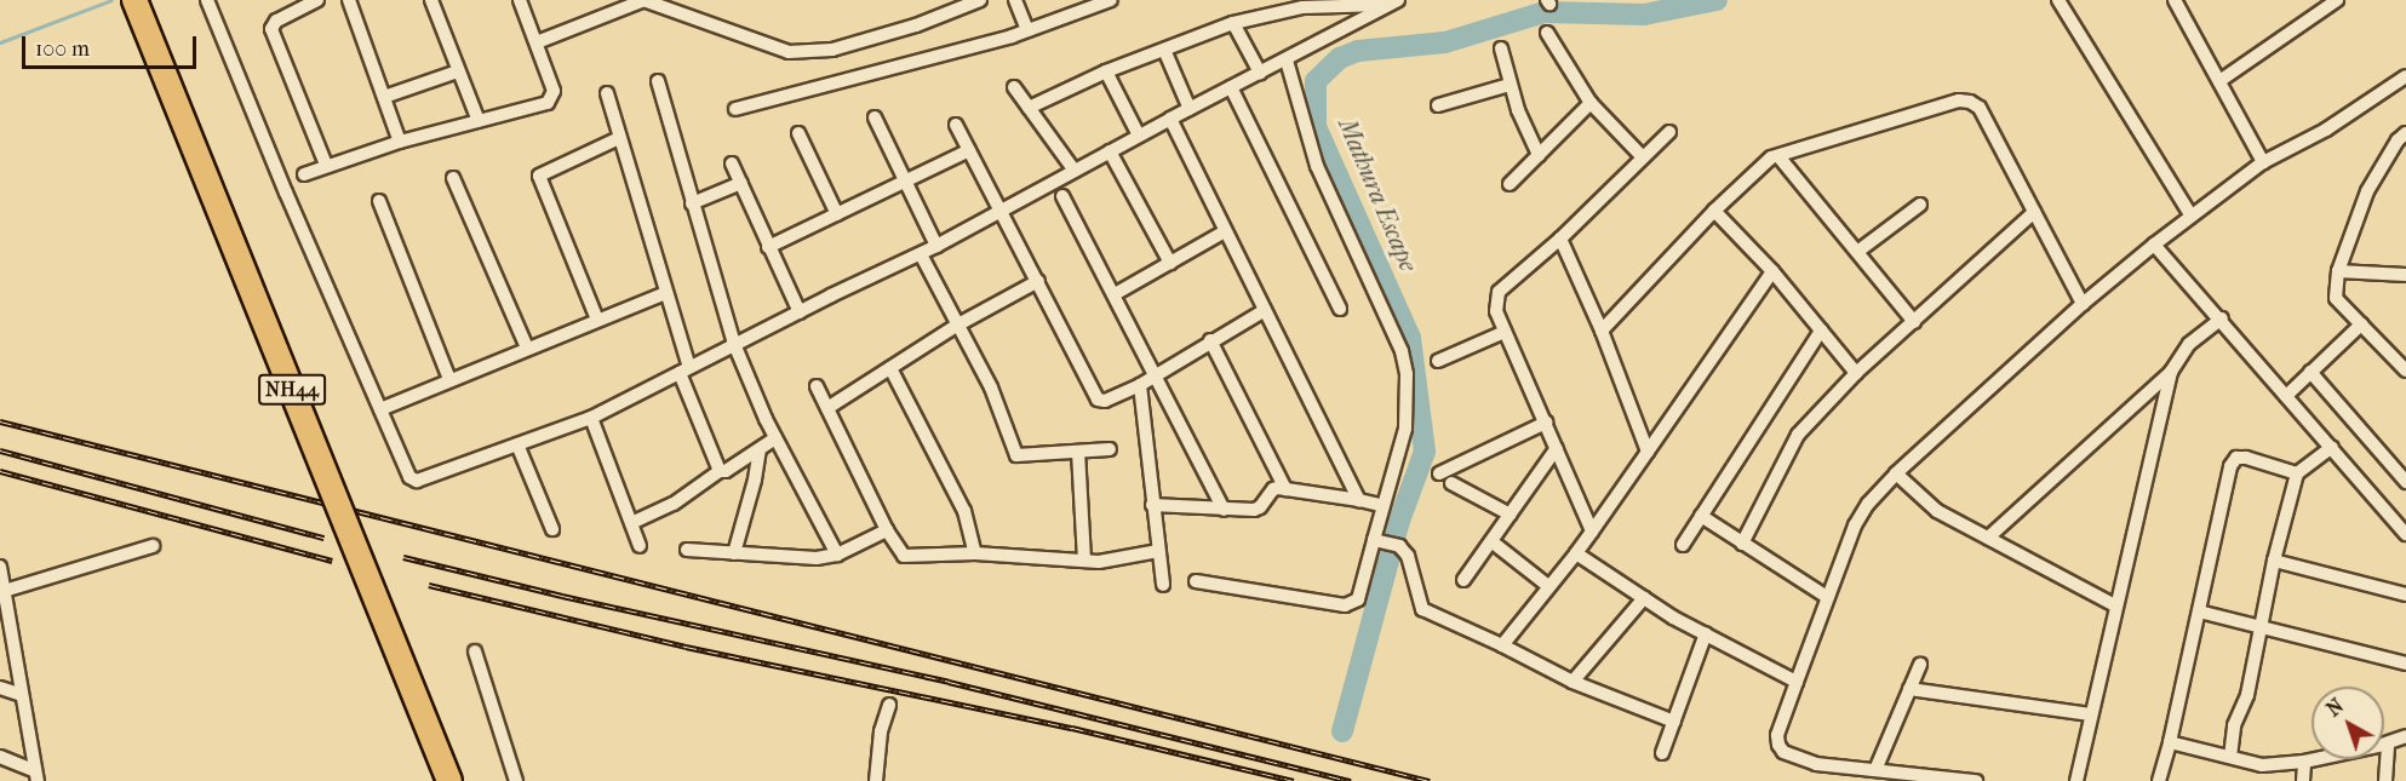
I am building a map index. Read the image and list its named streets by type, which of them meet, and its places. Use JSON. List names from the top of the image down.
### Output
{
  "streets": {
    "highway": ["NH44"]
  },
  "water": ["Mathura Escape"],
  "scale_bar": "100 m",
  "north": "top left"
}
